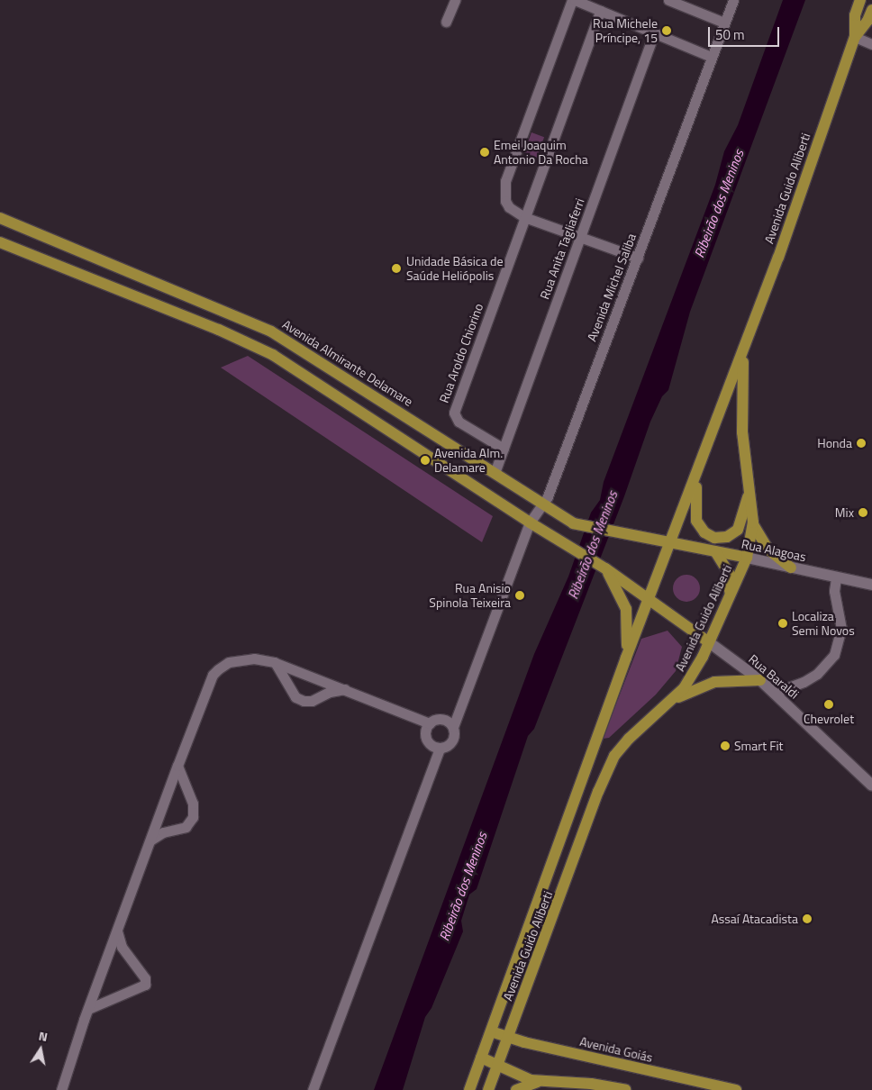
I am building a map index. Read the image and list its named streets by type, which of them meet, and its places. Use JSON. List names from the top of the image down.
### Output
{
  "streets": {
    "main road": [
      "Avenida Guido Aliberti",
      "Avenida Almirante Delamare",
      "Rua Alagoas",
      "Rua Baraldi",
      "Avenida Goiás"
    ],
    "street": ["Rua Anita Tagliaferri", "Avenida Michel Saliba", "Rua Aroldo Chiorino"]
  },
  "crossings": [
    ["Avenida Guido Aliberti", "Avenida Almirante Delamare"],
    ["Avenida Guido Aliberti", "Rua Alagoas"],
    ["Avenida Guido Aliberti", "Rua Baraldi"],
    ["Avenida Guido Aliberti", "Avenida Goiás"],
    ["Rua Anita Tagliaferri", "Rua Aroldo Chiorino"],
    ["Rua Anita Tagliaferri", "Avenida Almirante Delamare"],
    ["Avenida Michel Saliba", "Avenida Almirante Delamare"],
    ["Avenida Almirante Delamare", "Rua Alagoas"],
    ["Rua Alagoas", "Rua Baraldi"]
  ],
  "water": ["Ribeirão dos Meninos"],
  "places": [
    "Rua Michele Príncipe, 15",
    "Emei Joaquim Antonio Da Rocha",
    "Unidade Básica de Saúde Heliópolis",
    "Honda",
    "Avenida Alm. Delamare",
    "Mix",
    "Rua Anisio Spinola Teixeira",
    "Localiza Semi Novos",
    "Chevrolet",
    "Smart Fit",
    "Assaí Atacadista"
  ],
  "scale_bar": "50 m",
  "north": "top"
}
